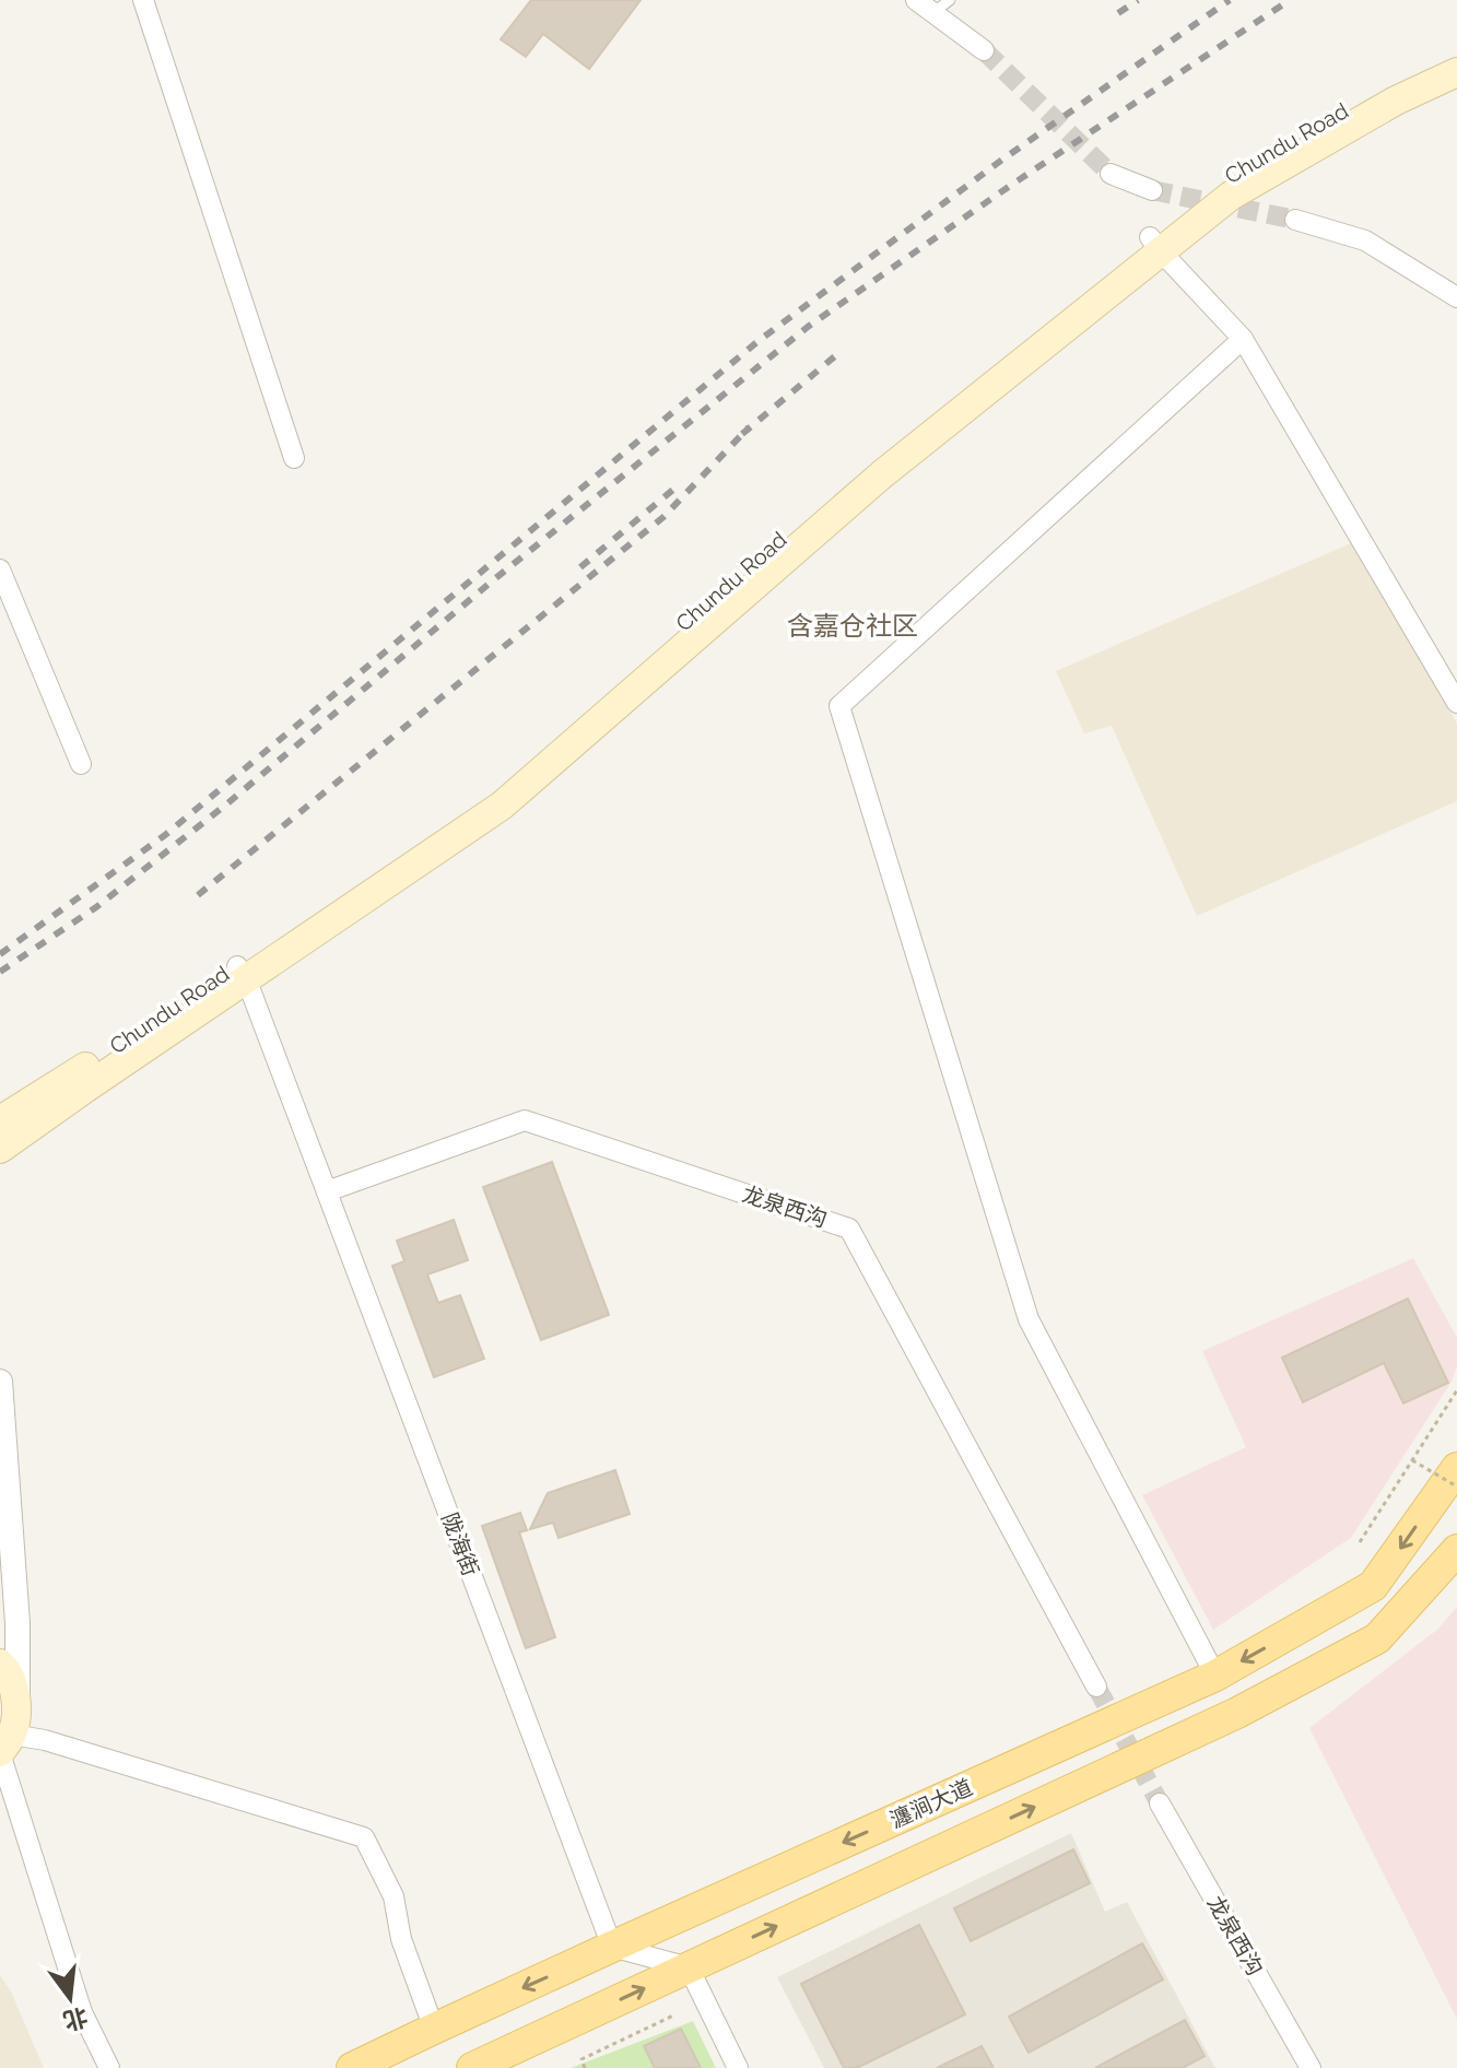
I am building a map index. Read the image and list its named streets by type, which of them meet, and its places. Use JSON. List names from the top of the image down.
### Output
{
  "streets": {
    "main road": ["Chundu Road", "瀍涧大道"],
    "street": ["龙泉西沟", "陇海街"]
  },
  "crossings": [
    ["Chundu Road", "陇海街"],
    ["龙泉西沟", "陇海街"],
    ["陇海街", "瀍涧大道"]
  ],
  "districts": ["含嘉仓社区"],
  "north": "bottom"
}
